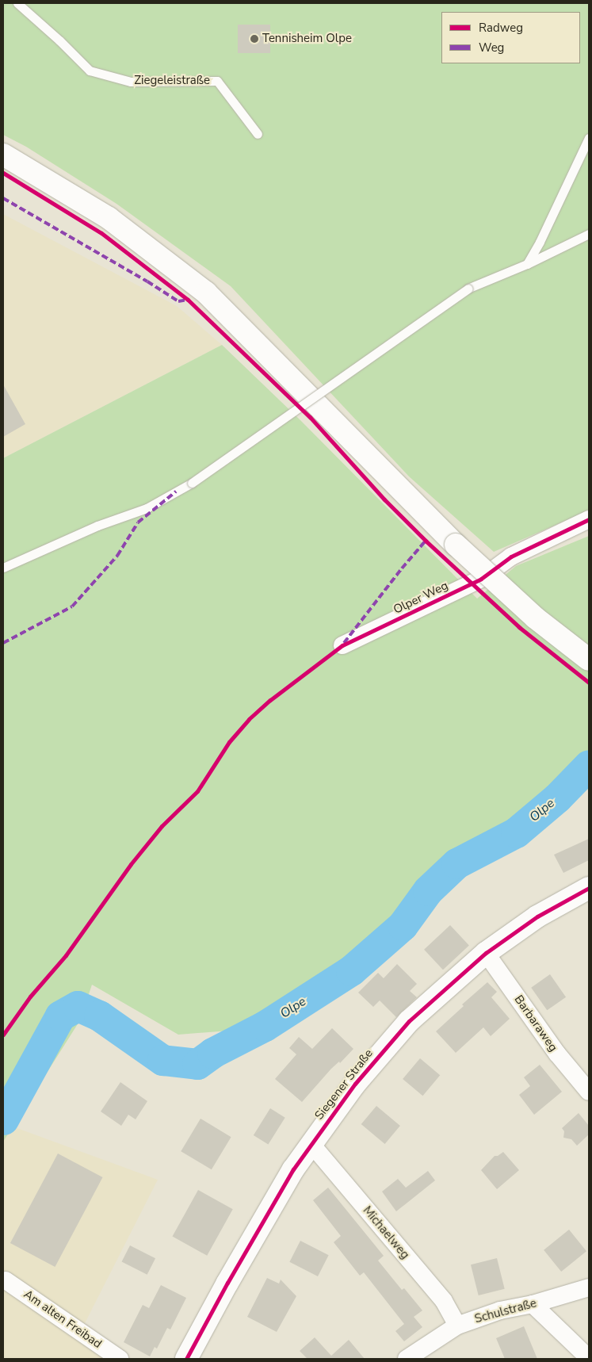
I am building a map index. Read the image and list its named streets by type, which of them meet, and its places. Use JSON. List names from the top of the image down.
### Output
{
  "streets": {
    "main road": ["Siegener Straße"],
    "street": [
      "Olper Weg",
      "Barbaraweg",
      "Michaelweg",
      "Schulstraße",
      "Am alten Freibad"
    ],
    "lane": ["Ziegeleistraße"]
  },
  "crossings": [
    ["Barbaraweg", "Siegener Straße"],
    ["Siegener Straße", "Michaelweg"],
    ["Michaelweg", "Schulstraße"]
  ],
  "water": ["Olpe"],
  "places": ["Tennisheim Olpe"],
  "legend": ["Radweg", "Weg"]
}
